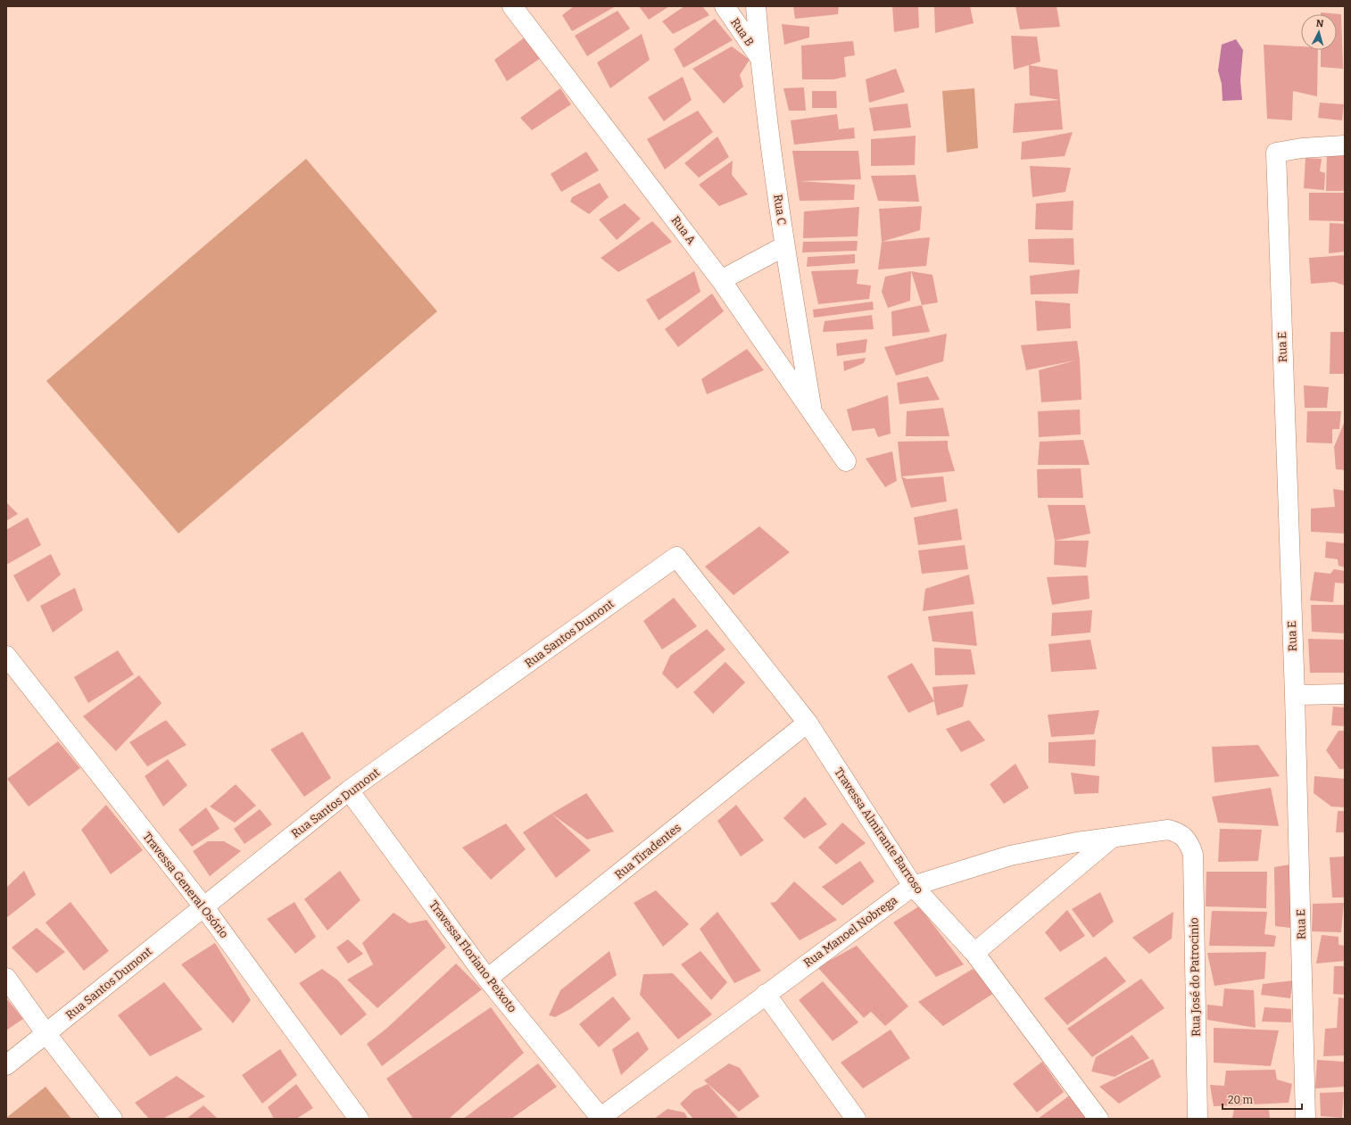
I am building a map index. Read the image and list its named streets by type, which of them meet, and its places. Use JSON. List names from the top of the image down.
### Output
{
  "streets": {
    "street": [
      "Rua B",
      "Rua C",
      "Rua A",
      "Rua E",
      "Rua Santos Dumont",
      "Travessa Almirante Barroso",
      "Rua Tiradentes",
      "Travessa General Osório",
      "Rua Manoel Nobrega",
      "Travessa Floriano Peixoto",
      "Rua José do Patrocinio"
    ]
  },
  "crossings": [
    ["Rua B", "Rua C"],
    ["Rua C", "Rua A"],
    ["Rua Santos Dumont", "Travessa Almirante Barroso"],
    ["Rua Santos Dumont", "Travessa General Osório"],
    ["Rua Santos Dumont", "Travessa Floriano Peixoto"],
    ["Travessa Almirante Barroso", "Rua Tiradentes"],
    ["Travessa Almirante Barroso", "Rua Manoel Nobrega"],
    ["Rua Tiradentes", "Travessa Floriano Peixoto"],
    ["Rua Manoel Nobrega", "Travessa Floriano Peixoto"],
    ["Rua Manoel Nobrega", "Rua José do Patrocinio"]
  ],
  "scale_bar": "20 m",
  "north": "top"
}
